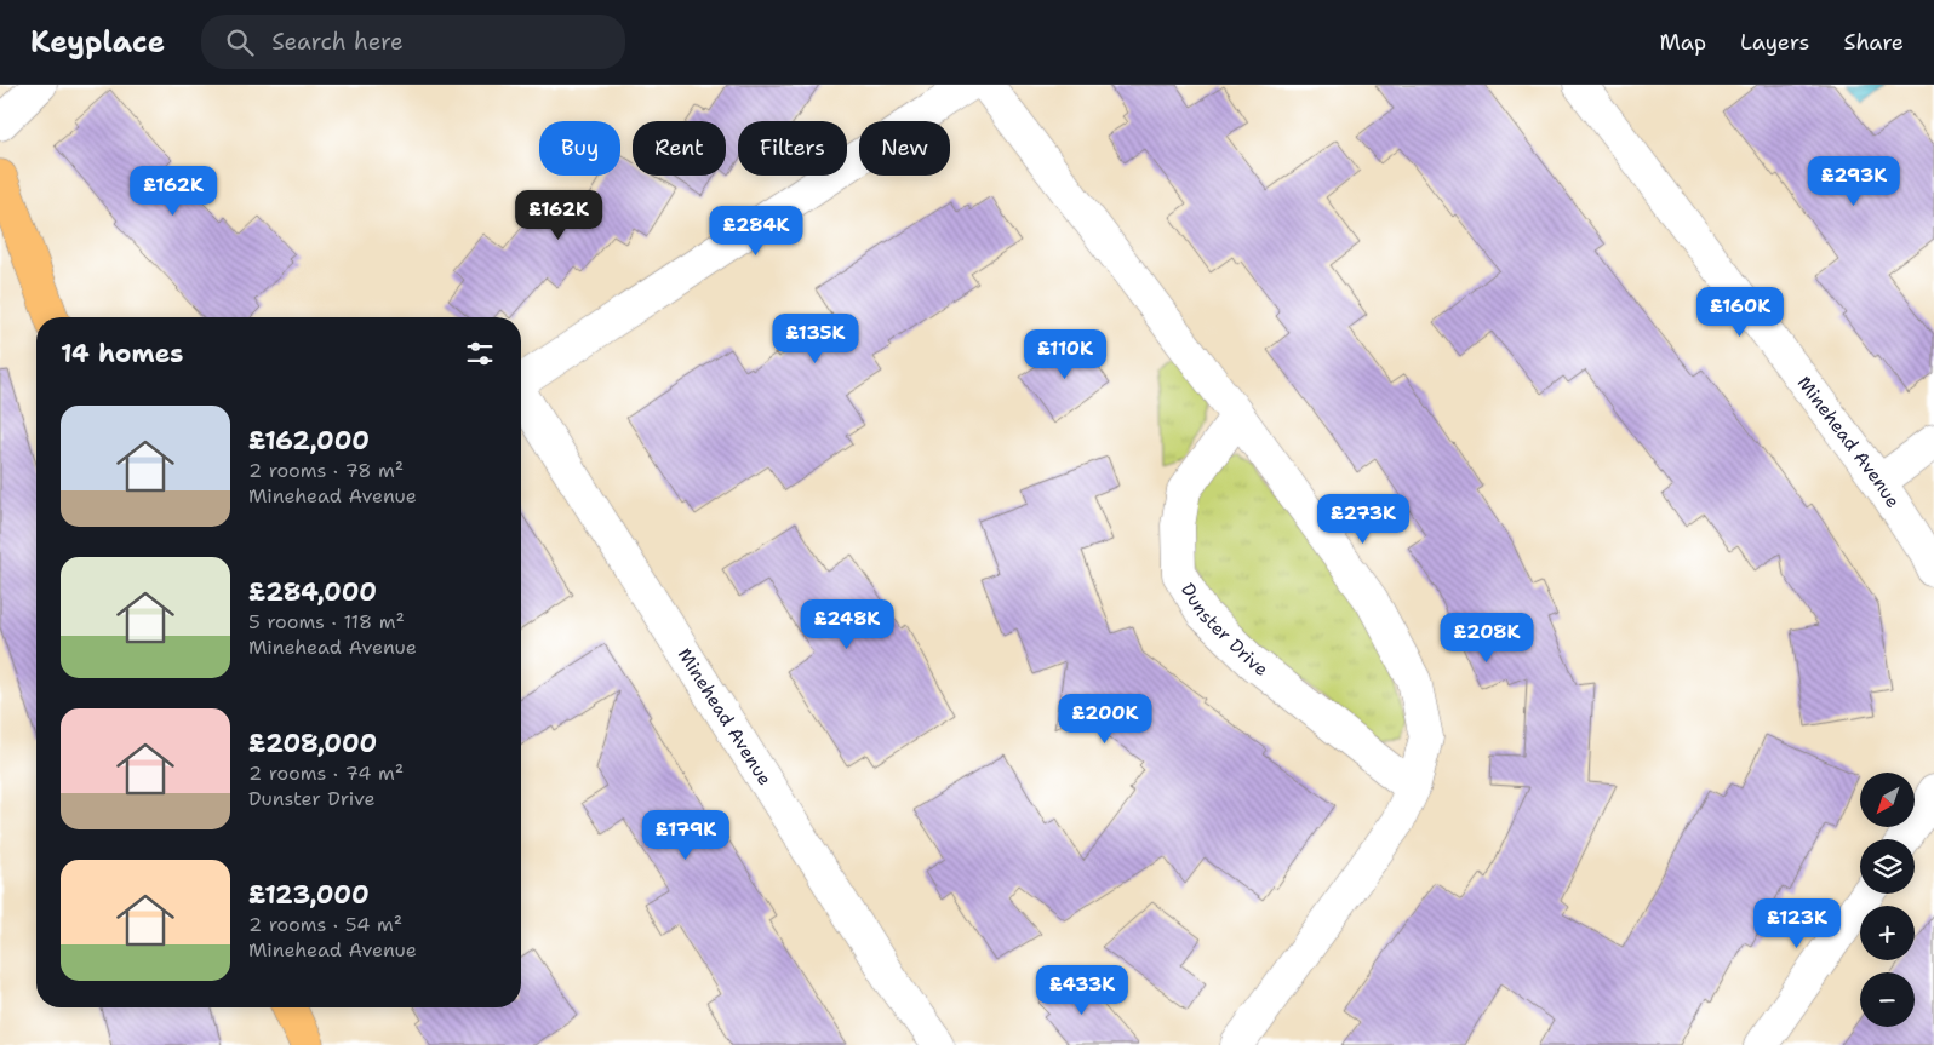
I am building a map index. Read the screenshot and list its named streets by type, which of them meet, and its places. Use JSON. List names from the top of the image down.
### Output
{
  "streets": {
    "street": ["Minehead Avenue", "Dunster Drive"]
  },
  "north": "bottom left",
  "page": {
    "header": "Keyplace",
    "search": "Search here",
    "nav": ["Map", "Layers", "Share"],
    "chip": [
      "Buy",
      "Rent",
      "Filters",
      "New"
    ],
    "price": [
      "£293K",
      "£162K",
      "£162K",
      "£284K",
      "£160K",
      "£135K",
      "£110K",
      "£273K",
      "£248K",
      "£208K",
      "£200K",
      "£179K",
      "£123K",
      "£433K"
    ],
    "heading": "14 homes",
    "list": [
      {
        "name": "£162,000",
        "note": "2 rooms · 78 m² · Minehead Avenue"
      },
      {
        "name": "£284,000",
        "note": "5 rooms · 118 m² · Minehead Avenue"
      },
      {
        "name": "£208,000",
        "note": "2 rooms · 74 m² · Dunster Drive"
      },
      {
        "name": "£123,000",
        "note": "2 rooms · 54 m² · Minehead Avenue"
      }
    ],
    "map_buttons": ["+", "−"]
  }
}
